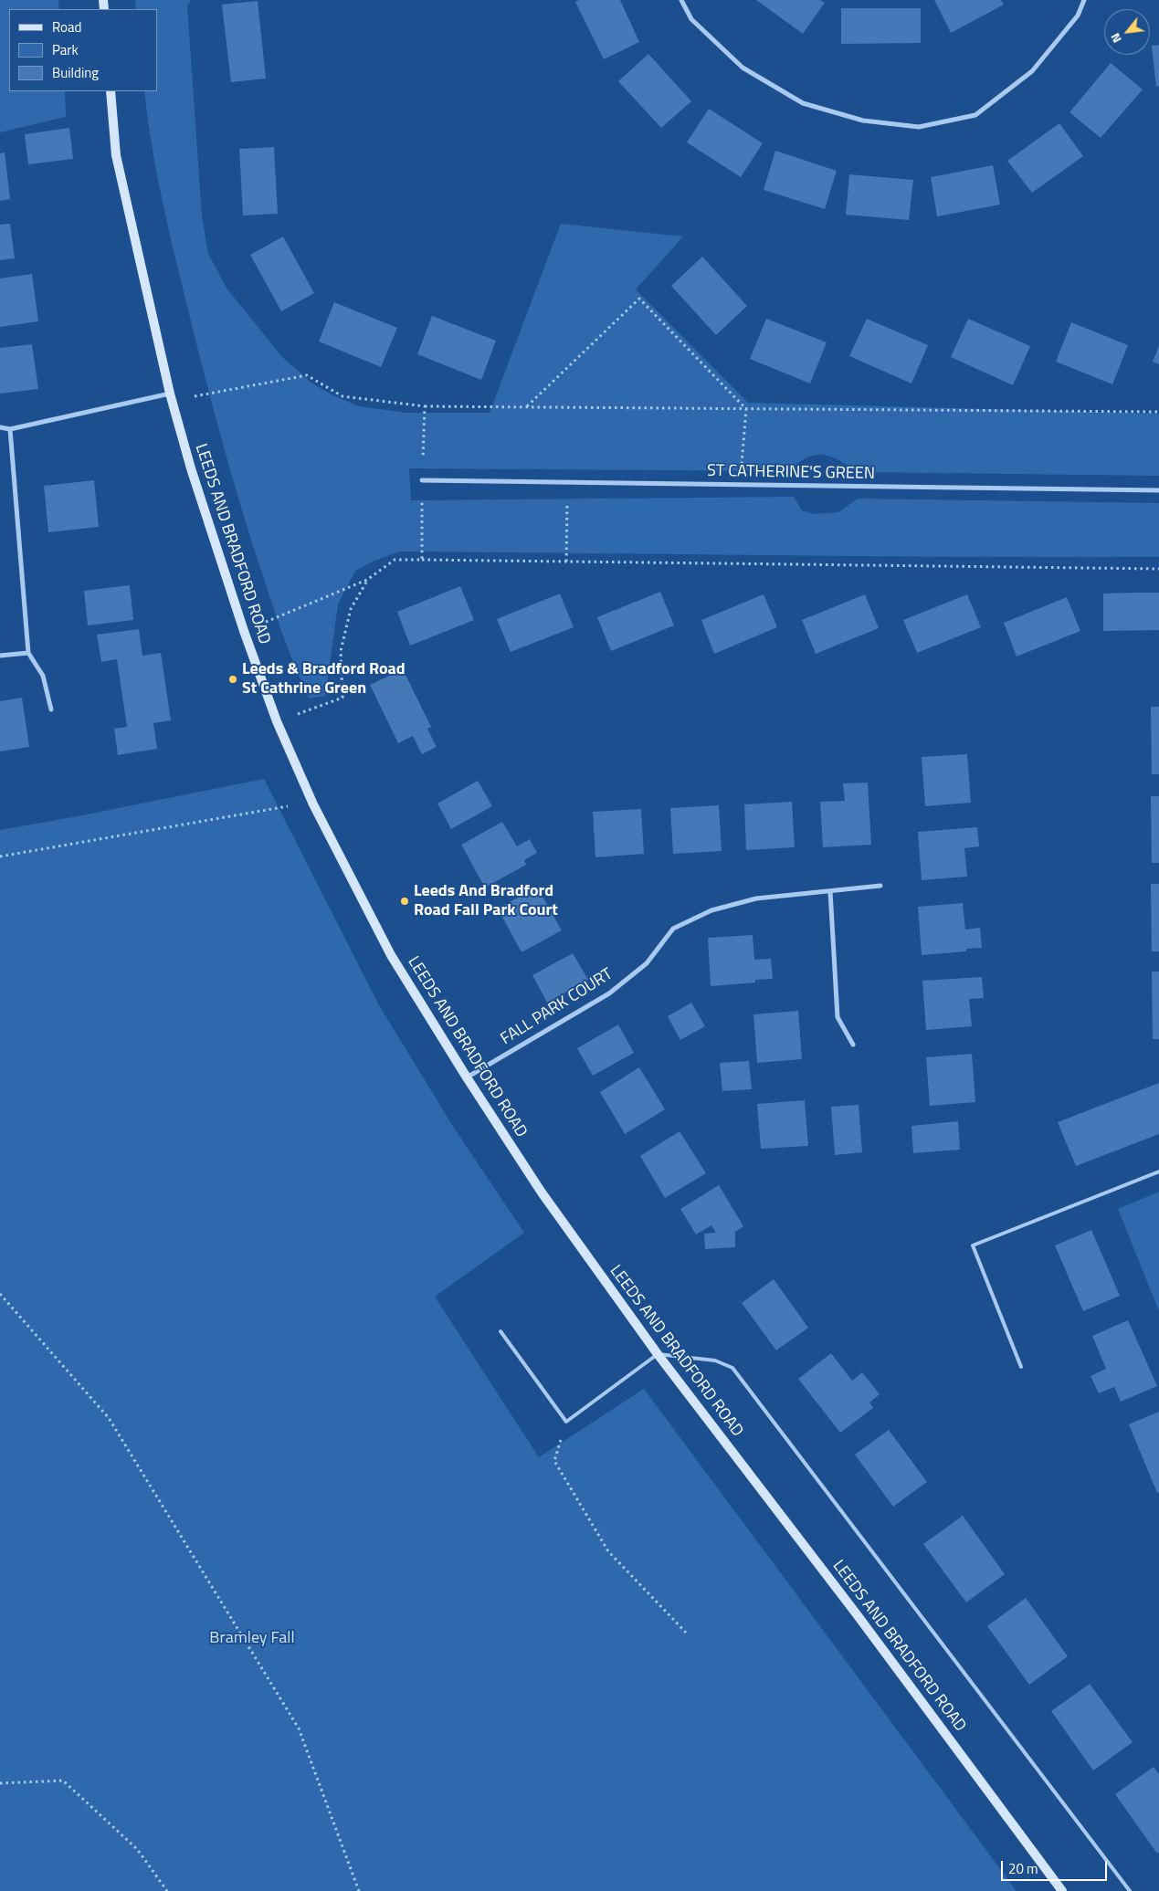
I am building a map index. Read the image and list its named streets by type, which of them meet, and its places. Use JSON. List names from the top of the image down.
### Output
{
  "streets": {
    "main road": ["LEEDS AND BRADFORD ROAD"],
    "street": ["ST CATHERINE'S GREEN", "FALL PARK COURT"]
  },
  "crossings": [
    ["LEEDS AND BRADFORD ROAD", "FALL PARK COURT"]
  ],
  "parks": ["Bramley Fall"],
  "places": ["Leeds & Bradford Road St Cathrine Green", "Leeds And Bradford Road Fall Park Court"],
  "legend": ["Road", "Park", "Building"],
  "scale_bar": "20 m",
  "north": "bottom left"
}
